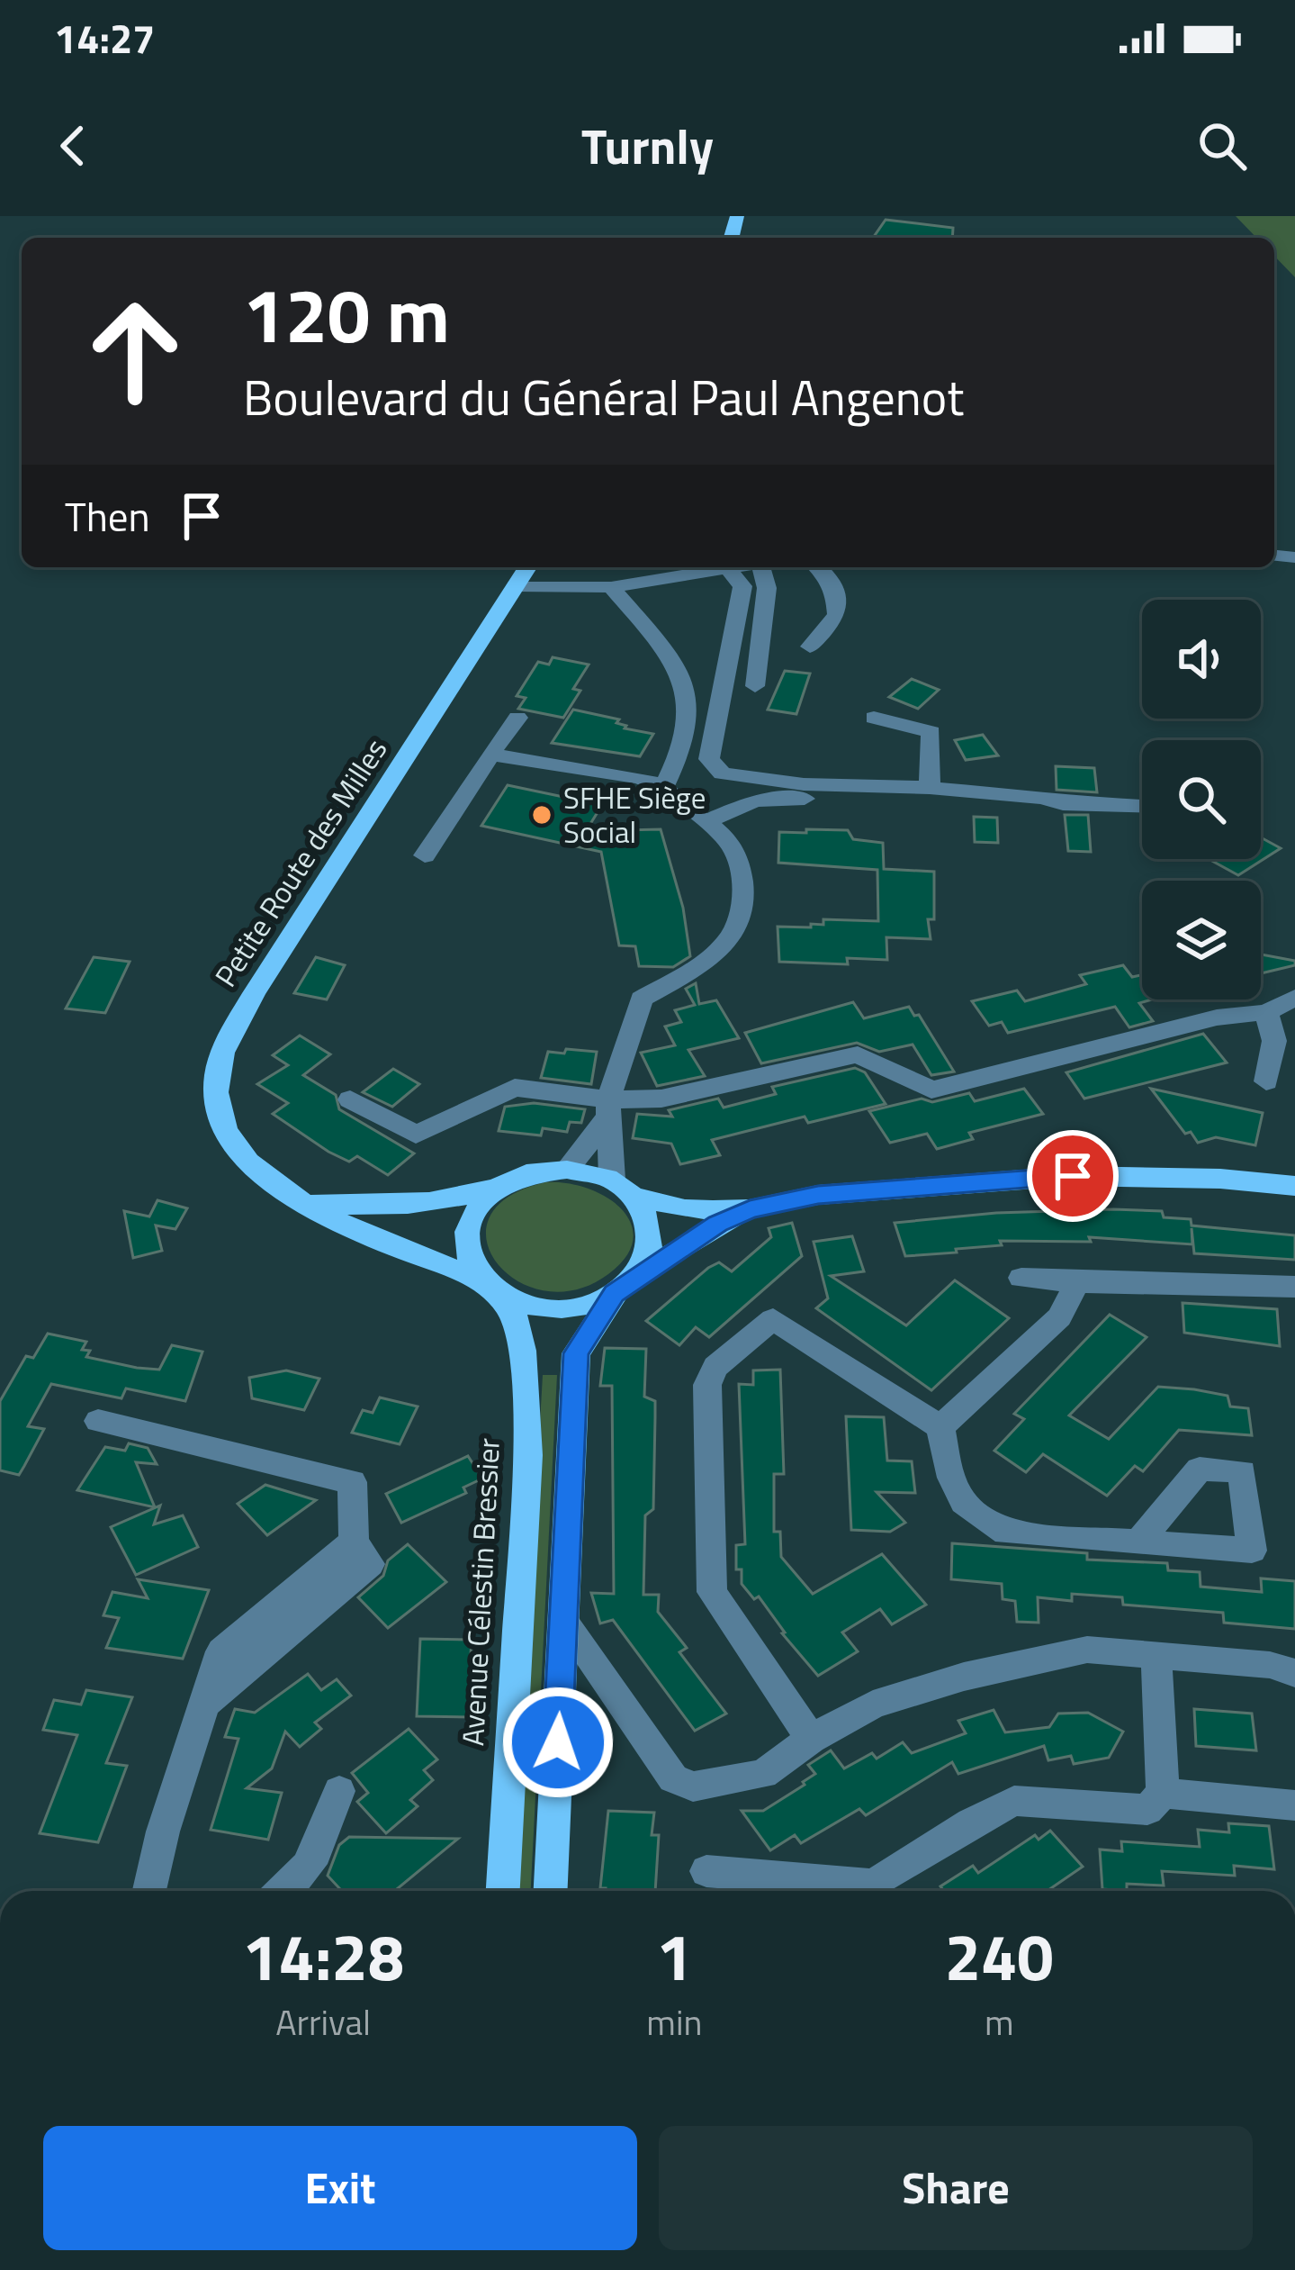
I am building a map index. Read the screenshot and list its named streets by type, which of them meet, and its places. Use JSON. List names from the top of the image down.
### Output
{
  "streets": {
    "main road": ["Petite Route des Milles", "Avenue Célestin Bressier"]
  },
  "crossings": [
    ["Petite Route des Milles", "Avenue Célestin Bressier"]
  ],
  "places": ["SFHE Siège Social"],
  "page": {
    "status": "14:27",
    "header": "Turnly",
    "turn": ["120 m", "Boulevard du Général Paul Angenot"],
    "then": "Then",
    "eta": [
      "14:28",
      "Arrival",
      "1",
      "min",
      "240",
      "m"
    ],
    "buttons": ["Exit", "Share"]
  }
}
